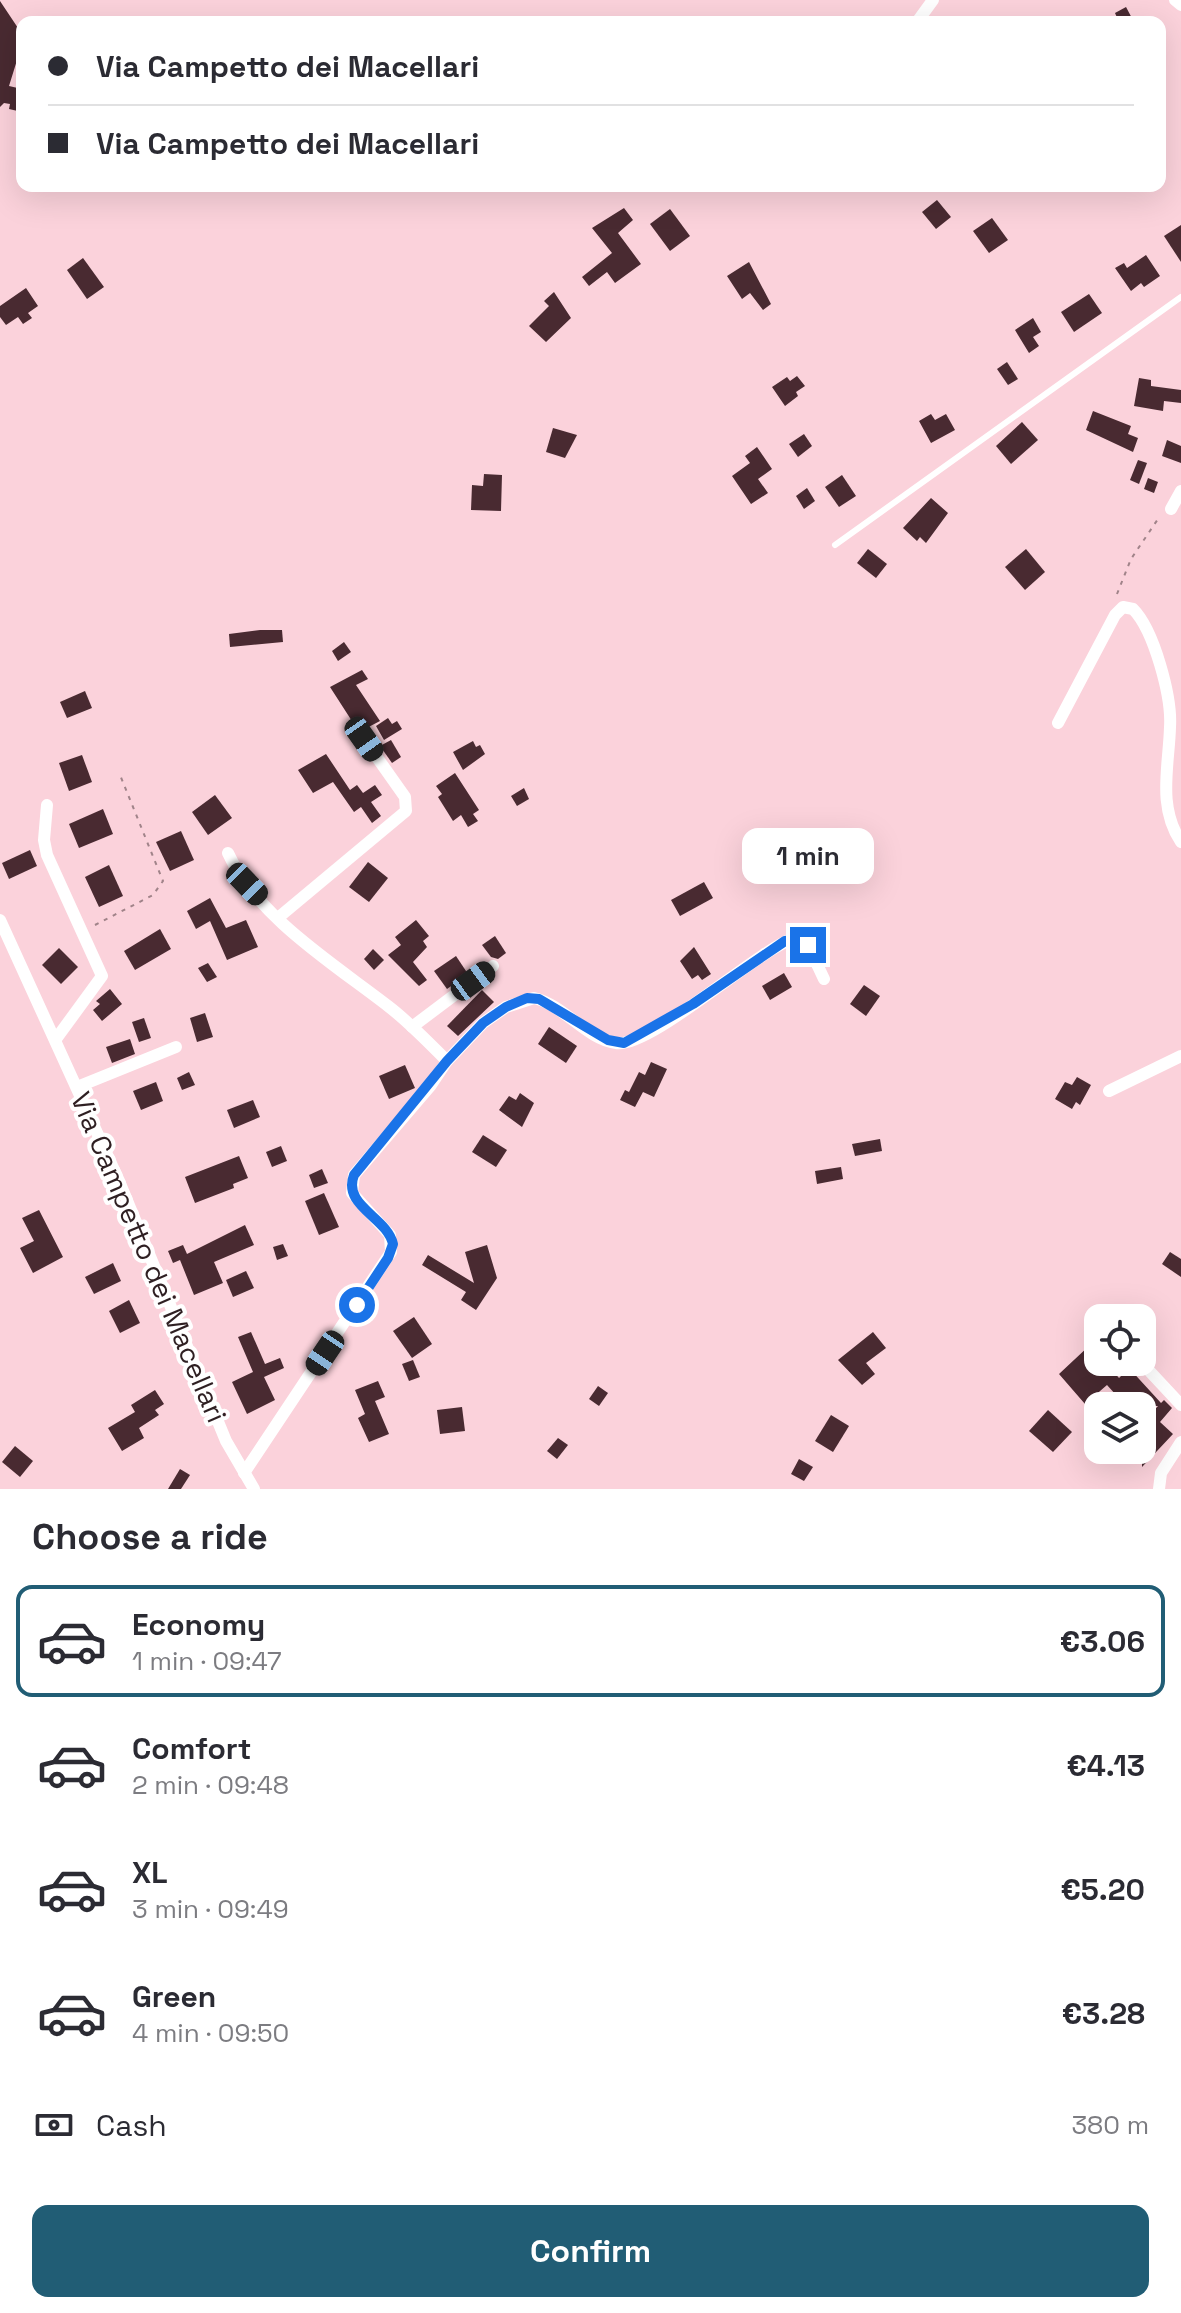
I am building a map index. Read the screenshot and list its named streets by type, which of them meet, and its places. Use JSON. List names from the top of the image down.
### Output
{
  "streets": {
    "street": ["Via Campetto dei Macellari"]
  },
  "page": {
    "banner": ["Via Campetto dei Macellari", "Via Campetto dei Macellari"],
    "bubble": "1 min",
    "heading": "Choose a ride",
    "list": [
      {
        "name": "Economy",
        "note": "1 min · 09:47",
        "value": "€3.06"
      },
      {
        "name": "Comfort",
        "note": "2 min · 09:48",
        "value": "€4.13"
      },
      {
        "name": "XL",
        "note": "3 min · 09:49",
        "value": "€5.20"
      },
      {
        "name": "Green",
        "note": "4 min · 09:50",
        "value": "€3.28"
      }
    ],
    "pay": ["Cash", "380 m"],
    "buttons": "Confirm"
  }
}
